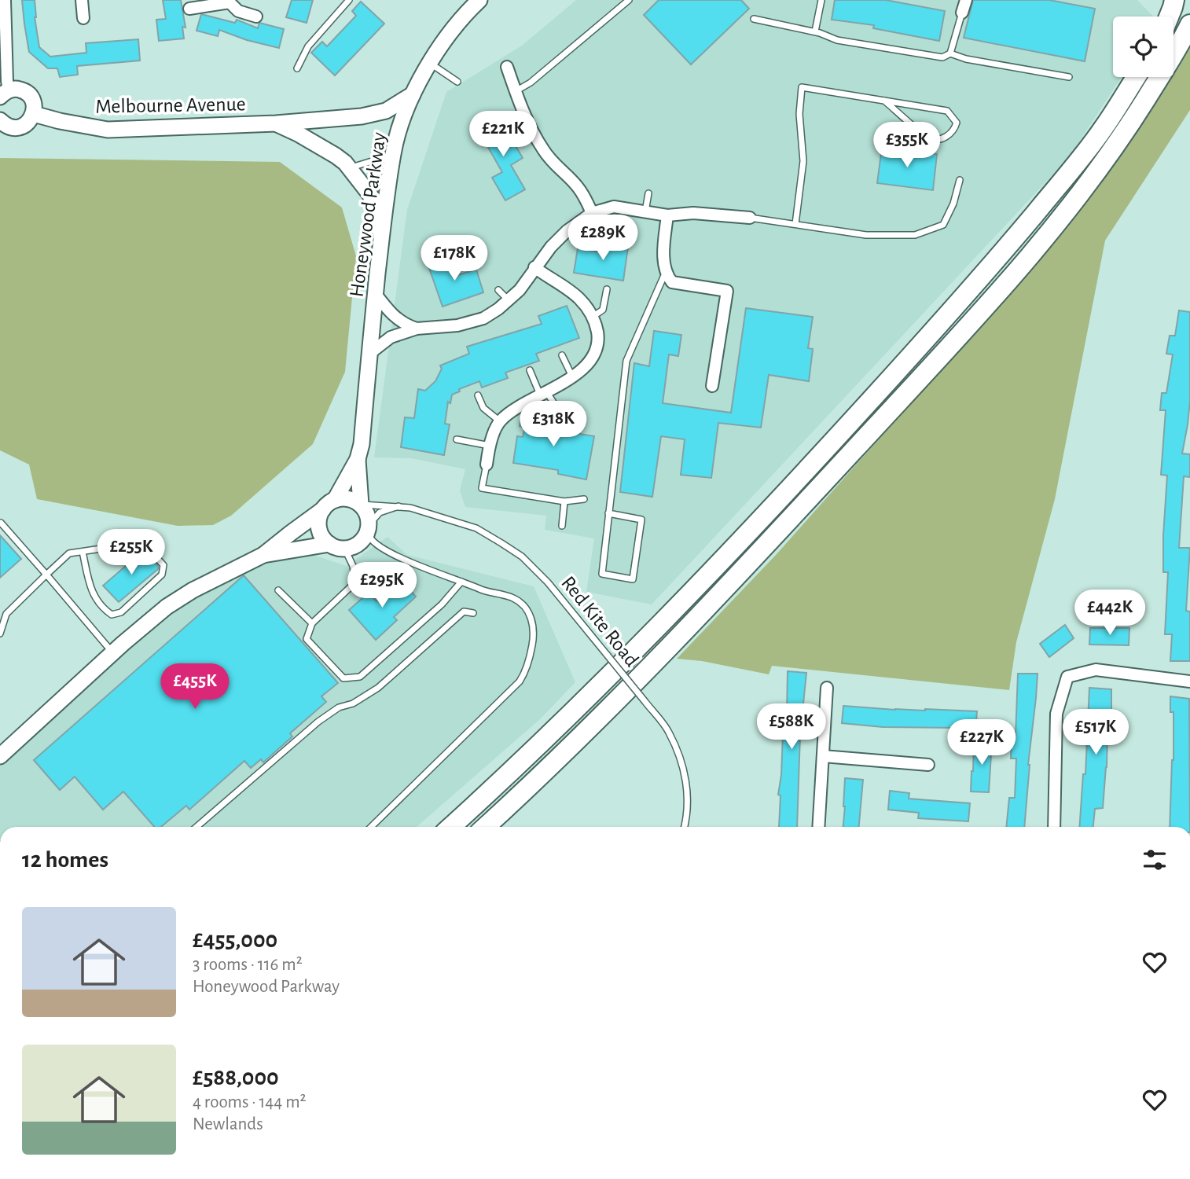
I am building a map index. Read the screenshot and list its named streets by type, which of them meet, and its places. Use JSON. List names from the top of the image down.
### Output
{
  "streets": {
    "street": ["Melbourne Avenue", "Honeywood Parkway"],
    "lane": ["Red Kite Road"]
  },
  "crossings": [
    ["Melbourne Avenue", "Honeywood Parkway"],
    ["Honeywood Parkway", "Red Kite Road"]
  ],
  "page": {
    "price": [
      "£221K",
      "£355K",
      "£289K",
      "£178K",
      "£318K",
      "£255K",
      "£295K",
      "£442K",
      "£455K",
      "£588K",
      "£517K",
      "£227K"
    ],
    "heading": "12 homes",
    "list": [
      {
        "name": "£455,000",
        "note": "3 rooms · 116 m² · Honeywood Parkway"
      },
      {
        "name": "£588,000",
        "note": "4 rooms · 144 m² · Newlands"
      }
    ]
  }
}
